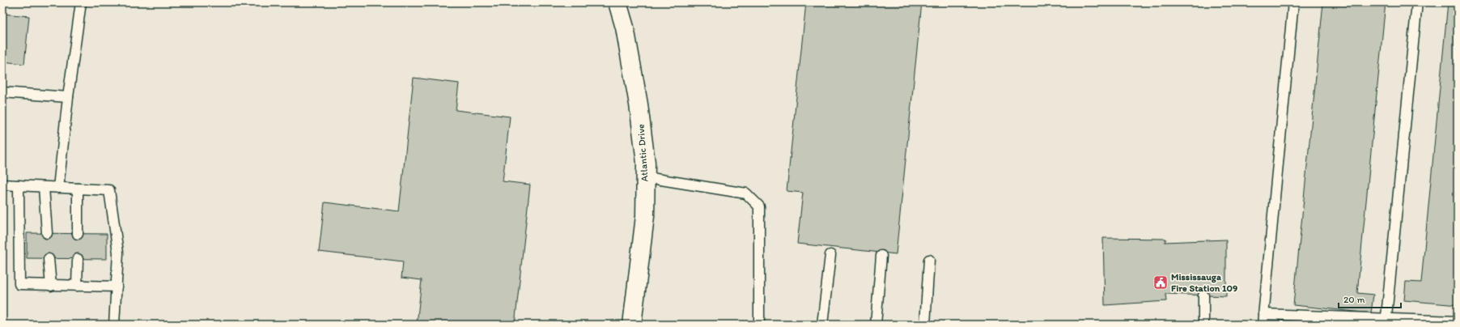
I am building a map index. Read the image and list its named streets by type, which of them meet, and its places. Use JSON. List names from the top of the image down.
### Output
{
  "streets": {
    "street": ["Atlantic Drive"]
  },
  "places": {
    "public building": ["Mississauga Fire Station 109"]
  },
  "scale_bar": "20 m"
}
